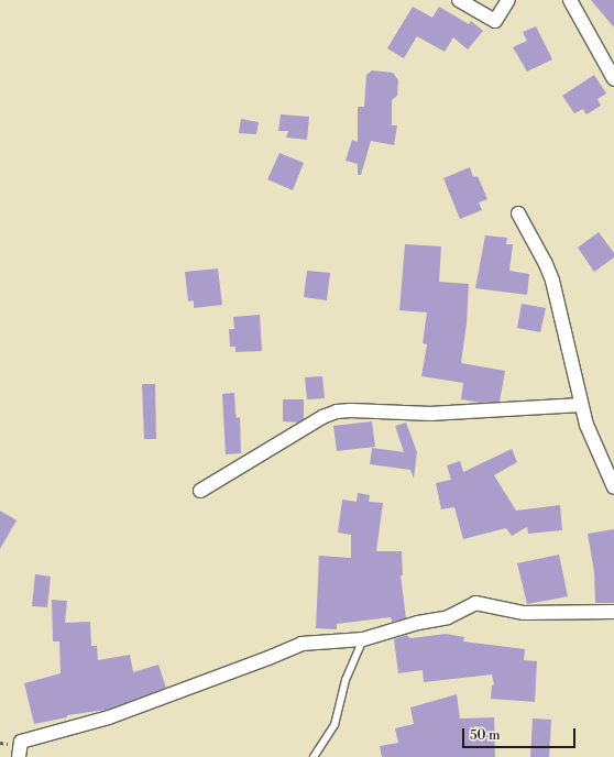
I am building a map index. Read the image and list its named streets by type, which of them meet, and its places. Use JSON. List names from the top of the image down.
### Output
{
  "scale_bar": "50 m"
}
